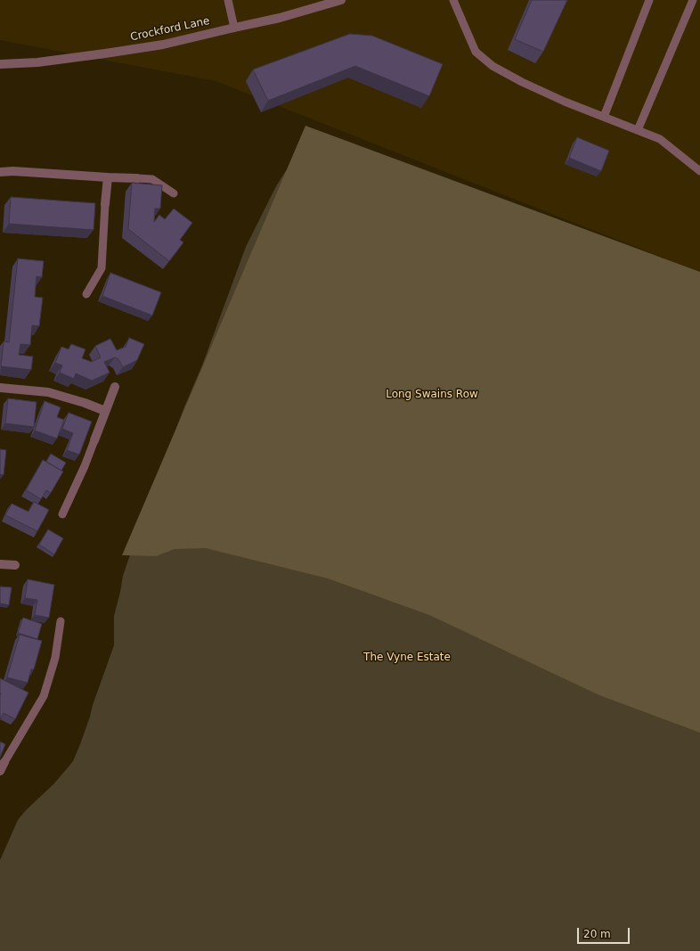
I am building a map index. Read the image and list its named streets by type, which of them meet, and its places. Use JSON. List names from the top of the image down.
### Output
{
  "streets": {
    "street": ["Crockford Lane"]
  },
  "parks": ["Long Swains Row", "The Vyne Estate"],
  "scale_bar": "20 m"
}
